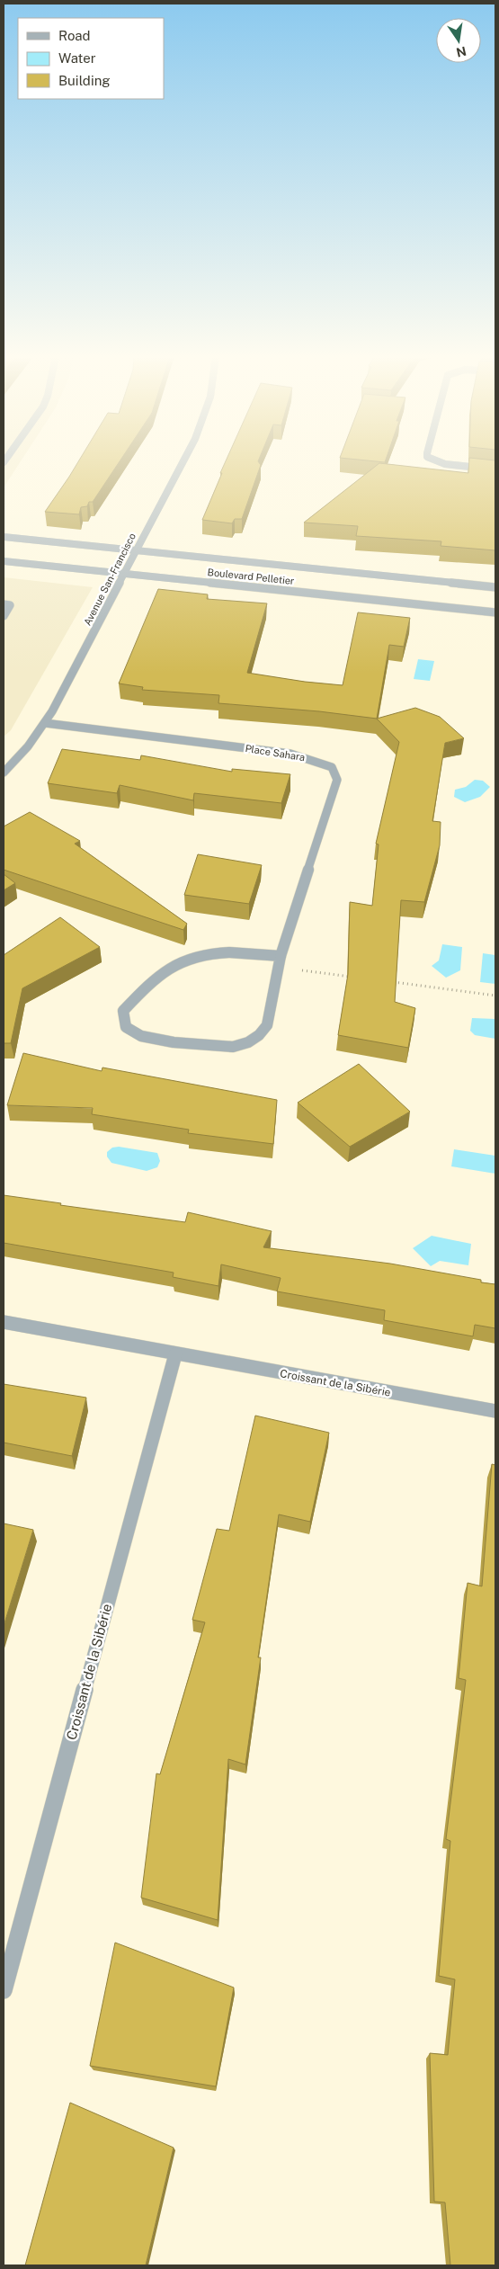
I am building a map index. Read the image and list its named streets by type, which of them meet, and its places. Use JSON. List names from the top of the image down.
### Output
{
  "streets": {
    "street": [
      "Boulevard Pelletier",
      "Avenue San-Francisco",
      "Place Sahara",
      "Croissant de la Sibérie"
    ]
  },
  "crossings": [
    ["Boulevard Pelletier", "Avenue San-Francisco"],
    ["Avenue San-Francisco", "Place Sahara"]
  ],
  "legend": ["Road", "Water", "Building"],
  "north": "bottom"
}
